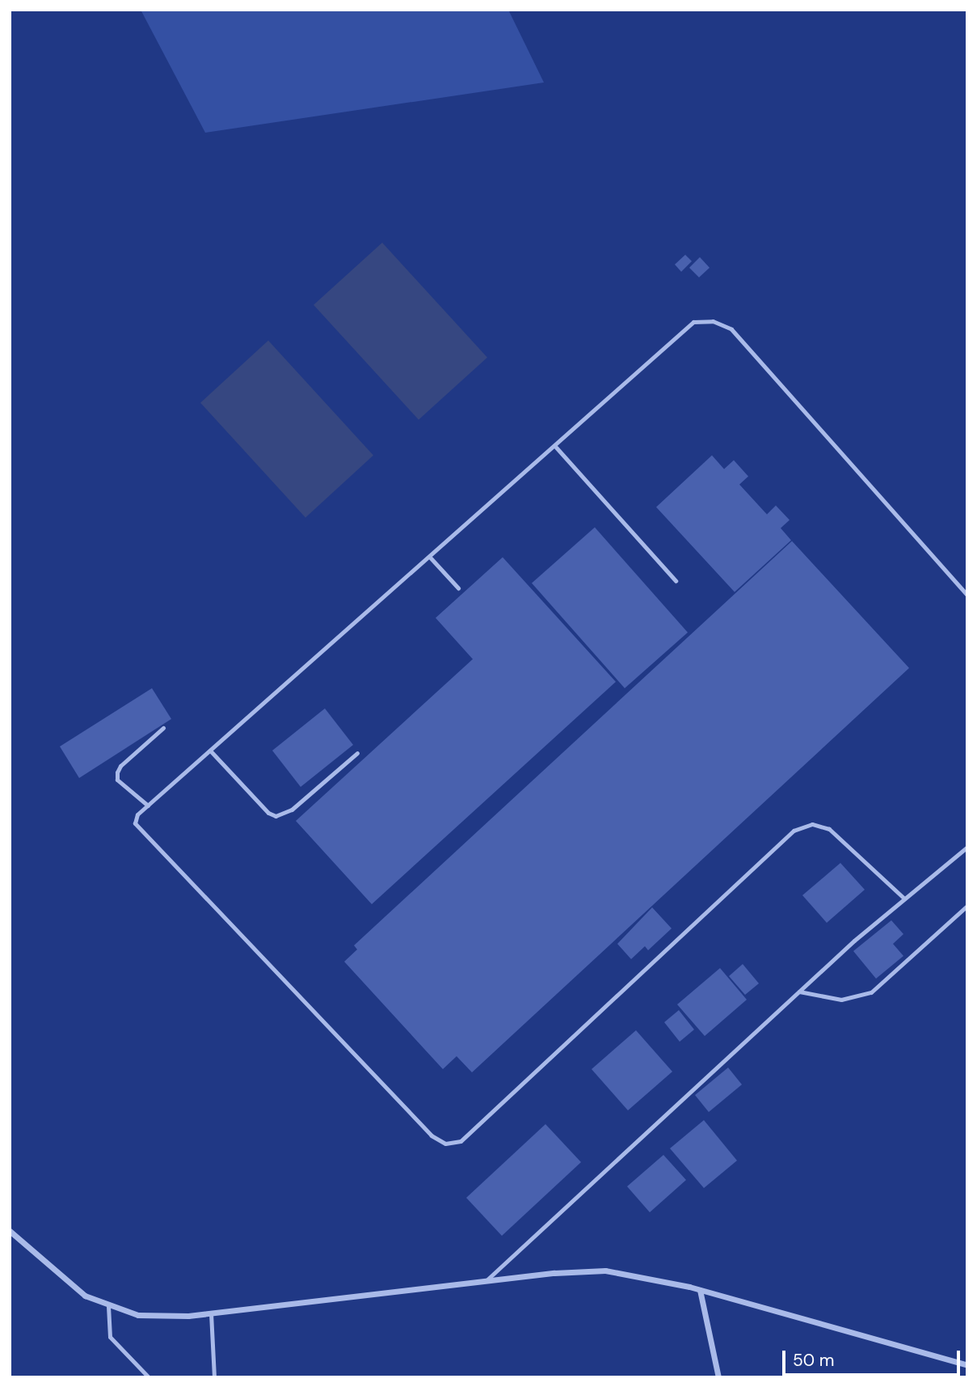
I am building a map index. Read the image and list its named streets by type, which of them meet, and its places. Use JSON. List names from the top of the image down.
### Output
{
  "scale_bar": "50 m"
}
